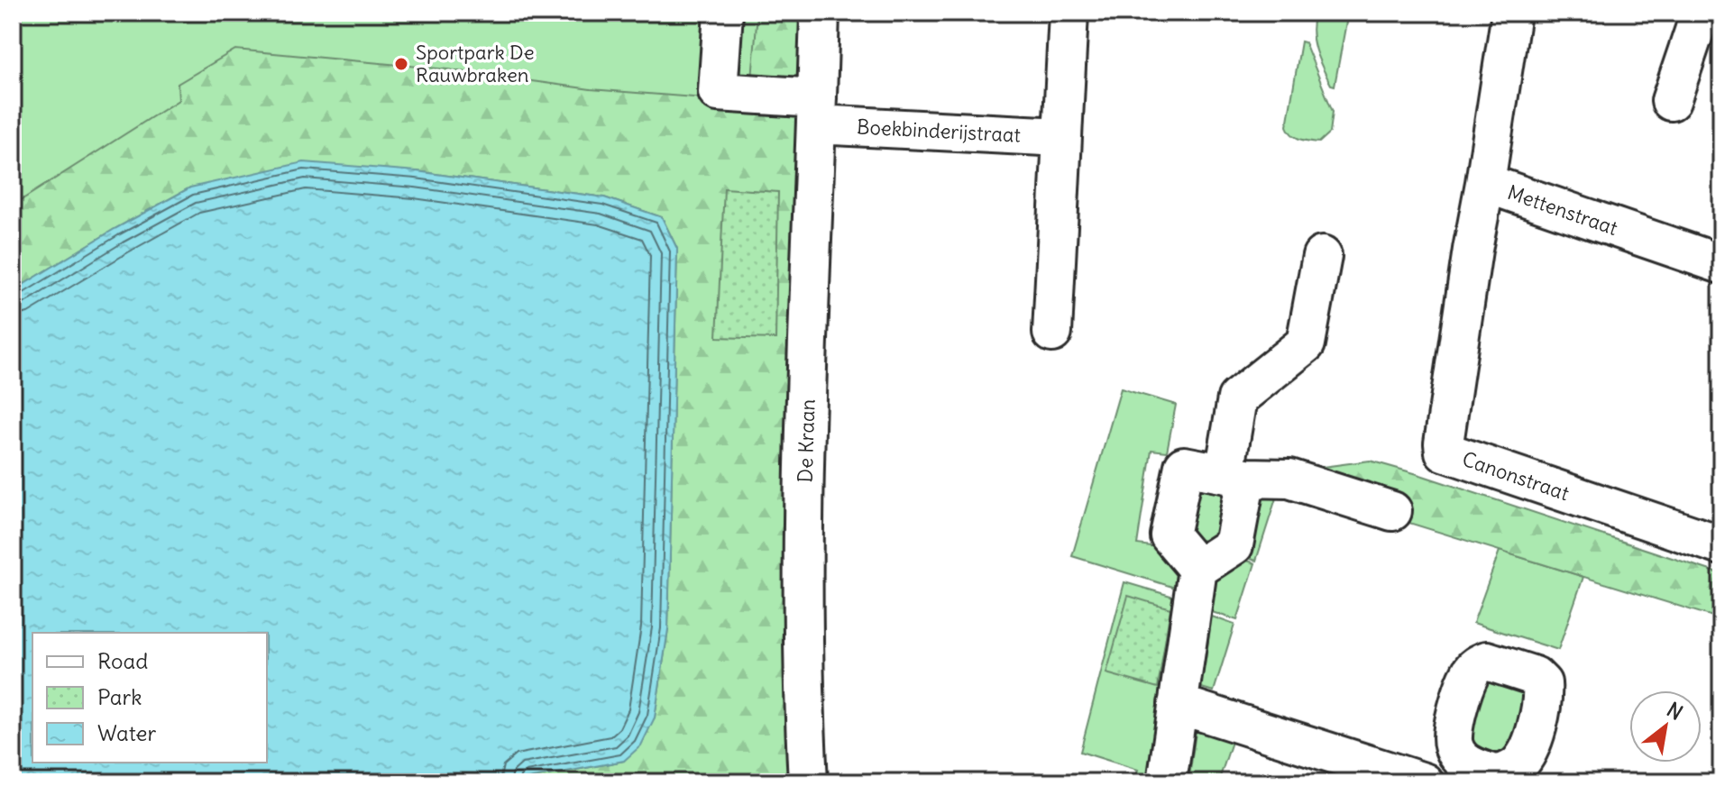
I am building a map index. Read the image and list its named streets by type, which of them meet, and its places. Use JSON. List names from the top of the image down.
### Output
{
  "streets": {
    "street": [
      "Boekbinderijstraat",
      "Mettenstraat",
      "De Kraan",
      "Canonstraat"
    ]
  },
  "crossings": [
    ["Boekbinderijstraat", "De Kraan"],
    ["Mettenstraat", "Canonstraat"]
  ],
  "places": ["Sportpark De Rauwbraken"],
  "legend": ["Road", "Park", "Water"],
  "north": "top right"
}
